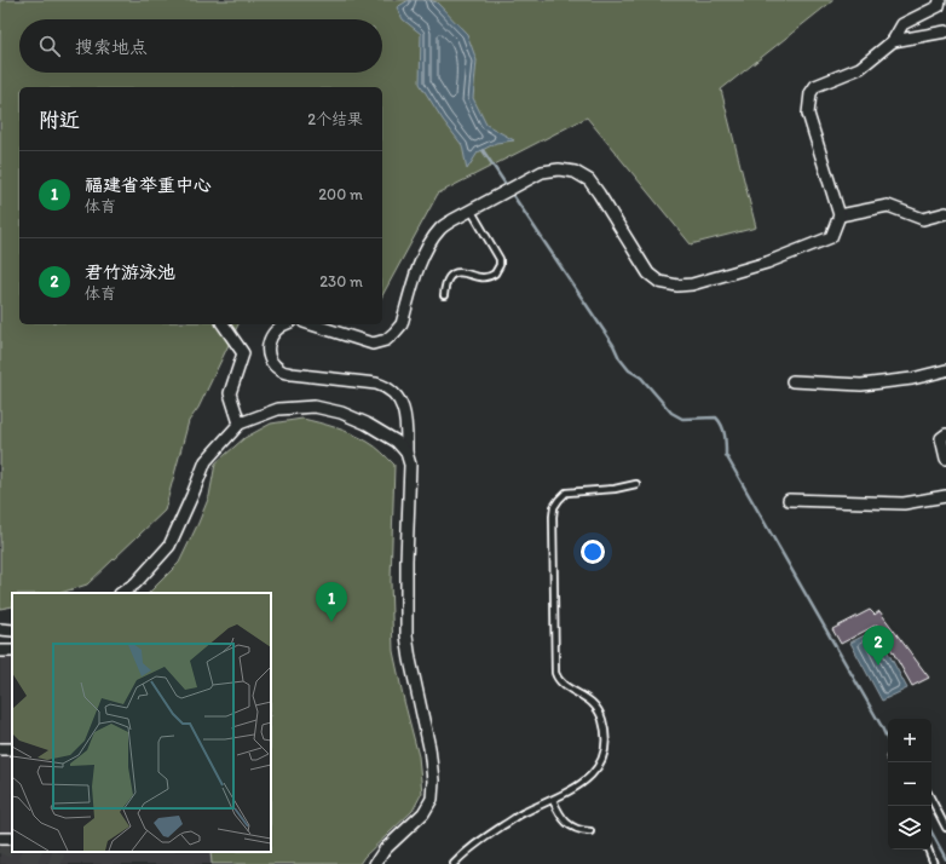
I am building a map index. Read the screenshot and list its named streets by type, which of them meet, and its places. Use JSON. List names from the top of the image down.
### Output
{
  "page": {
    "search": "搜索地点",
    "heading": ["附近", "2个结果"],
    "list": [
      {
        "mark": "1",
        "name": "福建省举重中心",
        "note": "体育",
        "value": "200 m"
      },
      {
        "mark": "2",
        "name": "君竹游泳池",
        "note": "体育",
        "value": "230 m"
      }
    ],
    "pins": ["1", "2"],
    "map_buttons": ["+", "−"]
  }
}
